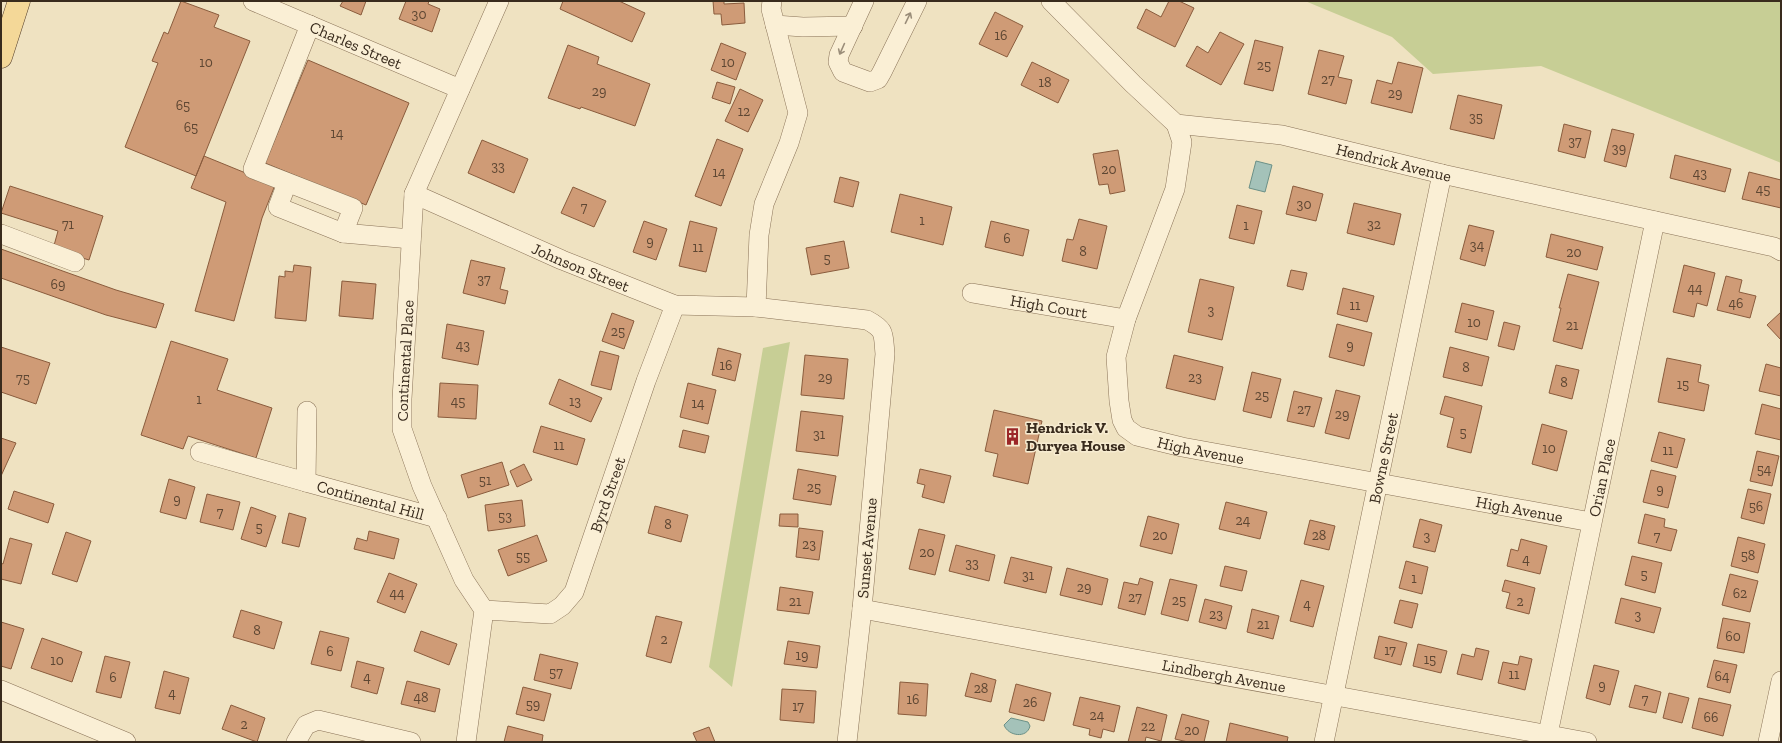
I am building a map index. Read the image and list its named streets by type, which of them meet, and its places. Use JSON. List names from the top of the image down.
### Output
{
  "streets": {
    "street": [
      "Charles Street",
      "Hendrick Avenue",
      "Johnson Street",
      "High Court",
      "Continental Place",
      "High Avenue",
      "Bowne Street",
      "Orian Place",
      "Byrd Street",
      "Continental Hill",
      "Sunset Avenue",
      "Lindbergh Avenue"
    ]
  },
  "crossings": [
    ["Charles Street", "Continental Place"],
    ["Hendrick Avenue", "High Avenue"],
    ["Hendrick Avenue", "Bowne Street"],
    ["Hendrick Avenue", "Orian Place"],
    ["Johnson Street", "Continental Place"],
    ["Johnson Street", "Byrd Street"],
    ["Johnson Street", "Sunset Avenue"],
    ["High Court", "High Avenue"],
    ["Continental Place", "Byrd Street"],
    ["Continental Place", "Continental Hill"],
    ["High Avenue", "Bowne Street"],
    ["High Avenue", "Orian Place"],
    ["Bowne Street", "Lindbergh Avenue"],
    ["Orian Place", "Lindbergh Avenue"],
    ["Sunset Avenue", "Lindbergh Avenue"]
  ],
  "places": {
    "building": ["Hendrick V. Duryea House"]
  },
  "house_numbers": [
    "30",
    "16",
    "10",
    "10",
    "25",
    "27",
    "18",
    "29",
    "29",
    "65",
    "12",
    "35",
    "65",
    "14",
    "37",
    "39",
    "33",
    "20",
    "14",
    "43",
    "45",
    "30",
    "7",
    "1",
    "71",
    "32",
    "1",
    "6",
    "9",
    "34",
    "11",
    "8",
    "20",
    "5",
    "37",
    "69",
    "44",
    "46",
    "11",
    "3",
    "10",
    "21",
    "25",
    "43",
    "9",
    "16",
    "8",
    "29",
    "23",
    "75",
    "8",
    "15",
    "25",
    "1",
    "45",
    "13",
    "14",
    "27",
    "29",
    "5",
    "31",
    "11",
    "10",
    "11",
    "54",
    "51",
    "25",
    "9",
    "9",
    "56",
    "7",
    "53",
    "24",
    "8",
    "5",
    "20",
    "28",
    "3",
    "7",
    "23",
    "20",
    "58",
    "55",
    "4",
    "33",
    "5",
    "31",
    "1",
    "29",
    "44",
    "62",
    "27",
    "25",
    "21",
    "2",
    "4",
    "23",
    "3",
    "21",
    "8",
    "60",
    "2",
    "17",
    "6",
    "19",
    "15",
    "10",
    "57",
    "11",
    "64",
    "6",
    "4",
    "9",
    "28",
    "4",
    "48",
    "16",
    "7",
    "26",
    "59",
    "17",
    "24",
    "66",
    "2",
    "22",
    "20"
  ]
}
